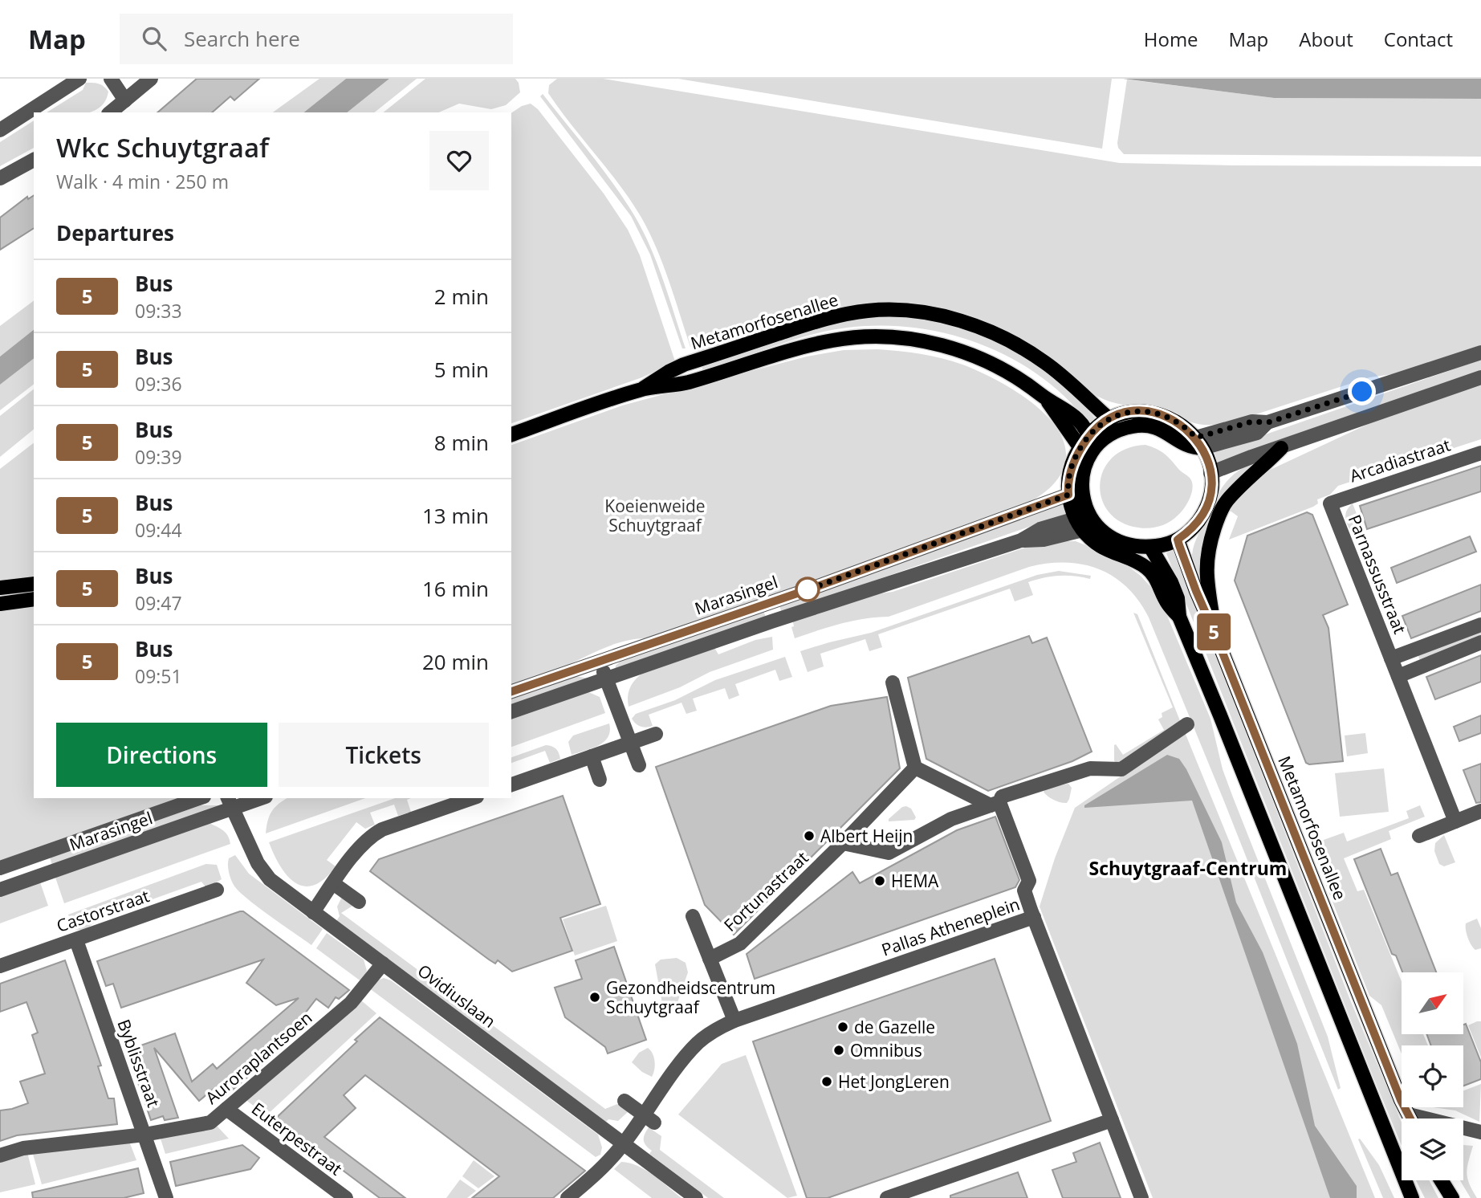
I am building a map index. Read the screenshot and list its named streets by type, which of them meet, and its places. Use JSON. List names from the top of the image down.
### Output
{
  "streets": {
    "main road": ["Metamorfosenallee"],
    "street": [
      "Arcadiastraat",
      "Parnassusstraat",
      "Marasingel",
      "Fortunastraat",
      "Castorstraat",
      "Pallas Atheneplein",
      "Ovidiuslaan",
      "Auroraplantsoen",
      "Byblisstraat",
      "Euterpestraat"
    ]
  },
  "crossings": [
    ["Arcadiastraat", "Parnassusstraat"],
    ["Marasingel", "Ovidiuslaan"],
    ["Fortunastraat", "Pallas Atheneplein"],
    ["Castorstraat", "Byblisstraat"],
    ["Pallas Atheneplein", "Ovidiuslaan"],
    ["Ovidiuslaan", "Auroraplantsoen"],
    ["Auroraplantsoen", "Byblisstraat"],
    ["Auroraplantsoen", "Euterpestraat"]
  ],
  "districts": ["Schuytgraaf-Centrum"],
  "parks": ["Koeienweide Schuytgraaf"],
  "places": [
    "Albert Heijn",
    "HEMA",
    "Gezondheidscentrum Schuytgraaf",
    "de Gazelle",
    "Omnibus",
    "Het JongLeren"
  ],
  "lines": ["bus line 5"],
  "north": "top right",
  "page": {
    "header": "Map",
    "search": "Search here",
    "nav": [
      "Home",
      "Map",
      "About",
      "Contact"
    ],
    "on_map": "5",
    "heading": [
      ["Wkc Schuytgraaf", "Walk · 4 min · 250 m"],
      "Departures"
    ],
    "list": [
      {
        "mark": "5",
        "name": "Bus",
        "note": "09:33",
        "value": "2 min"
      },
      {
        "mark": "5",
        "name": "Bus",
        "note": "09:36",
        "value": "5 min"
      },
      {
        "mark": "5",
        "name": "Bus",
        "note": "09:39",
        "value": "8 min"
      },
      {
        "mark": "5",
        "name": "Bus",
        "note": "09:44",
        "value": "13 min"
      },
      {
        "mark": "5",
        "name": "Bus",
        "note": "09:47",
        "value": "16 min"
      },
      {
        "mark": "5",
        "name": "Bus",
        "note": "09:51",
        "value": "20 min"
      }
    ],
    "buttons": ["Directions", "Tickets"]
  }
}
